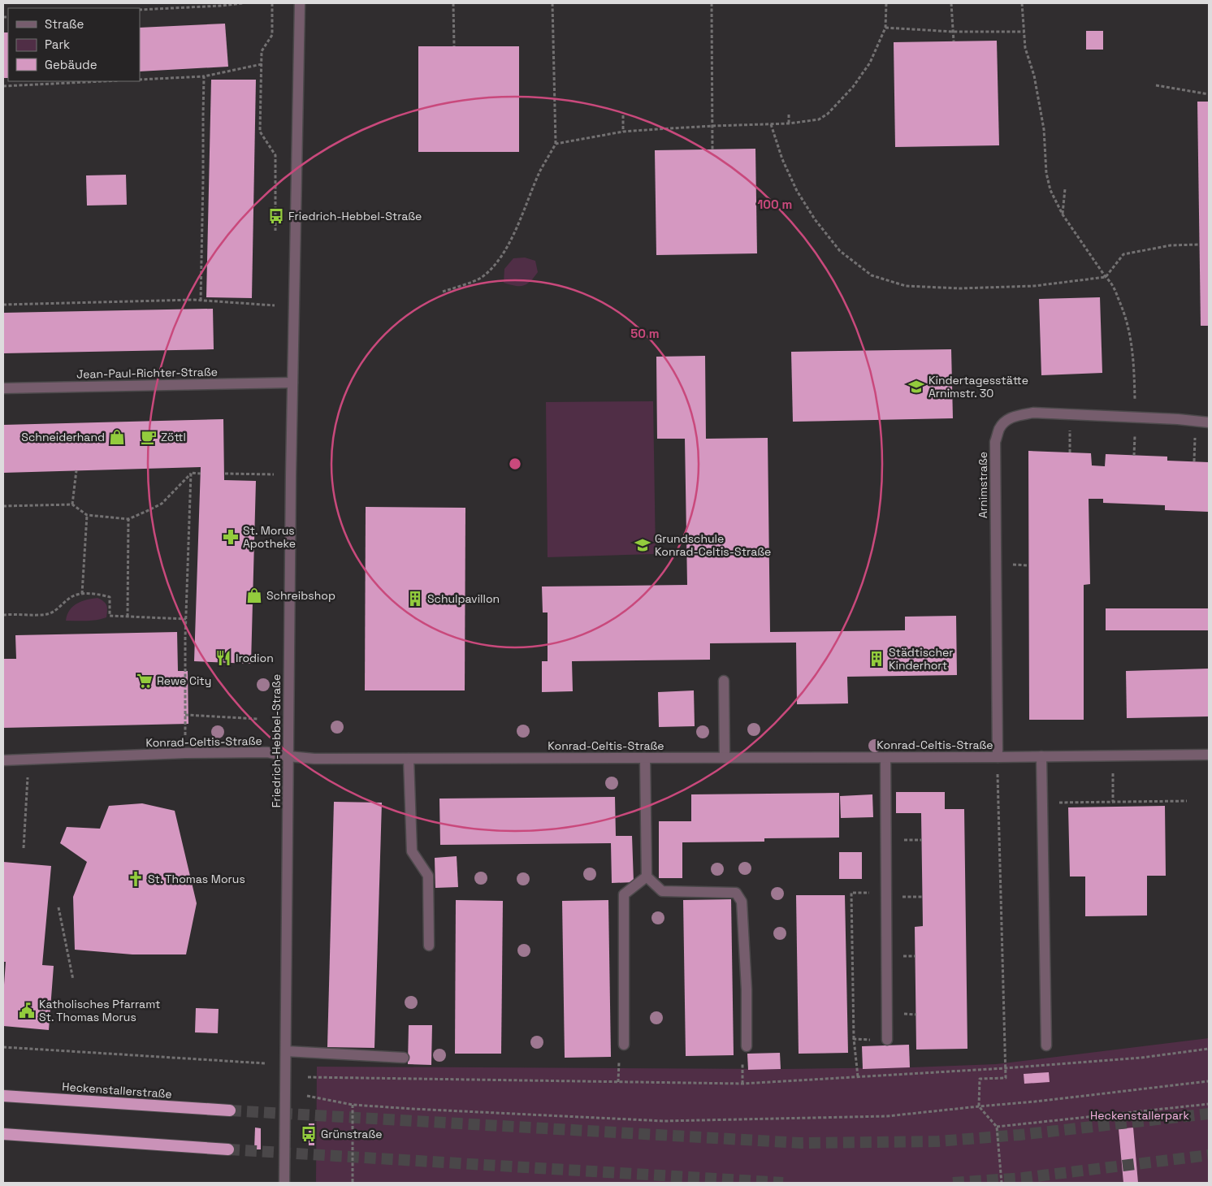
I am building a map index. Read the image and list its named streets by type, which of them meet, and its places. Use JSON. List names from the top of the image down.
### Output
{
  "streets": {
    "highway": ["Heckenstallerstraße"],
    "street": [
      "Jean-Paul-Richter-Straße",
      "Arnimstraße",
      "Friedrich-Hebbel-Straße",
      "Konrad-Celtis-Straße"
    ]
  },
  "crossings": [
    ["Jean-Paul-Richter-Straße", "Friedrich-Hebbel-Straße"],
    ["Arnimstraße", "Konrad-Celtis-Straße"],
    ["Friedrich-Hebbel-Straße", "Konrad-Celtis-Straße"]
  ],
  "parks": ["Heckenstallerpark"],
  "places": {
    "bus stop": ["Friedrich-Hebbel-Straße", "Grünstraße"],
    "school or university": ["Kindertagesstätte Arnimstr. 30", "Grundschule Konrad-Celtis-Straße"],
    "shop": ["Schneiderhand", "Schreibshop"],
    "cafe": ["Zöttl"],
    "pharmacy": ["St. Morus Apotheke"],
    "building": ["Schulpavillon", "Städtischer Kinderhort"],
    "restaurant": ["Irodion"],
    "supermarket": ["Rewe City"],
    "church": ["St. Thomas Morus"],
    "public building": ["Katholisches Pfarramt St. Thomas Morus"]
  },
  "legend": ["Straße", "Park", "Gebäude"],
  "rings": ["100 m", "50 m"]
}
